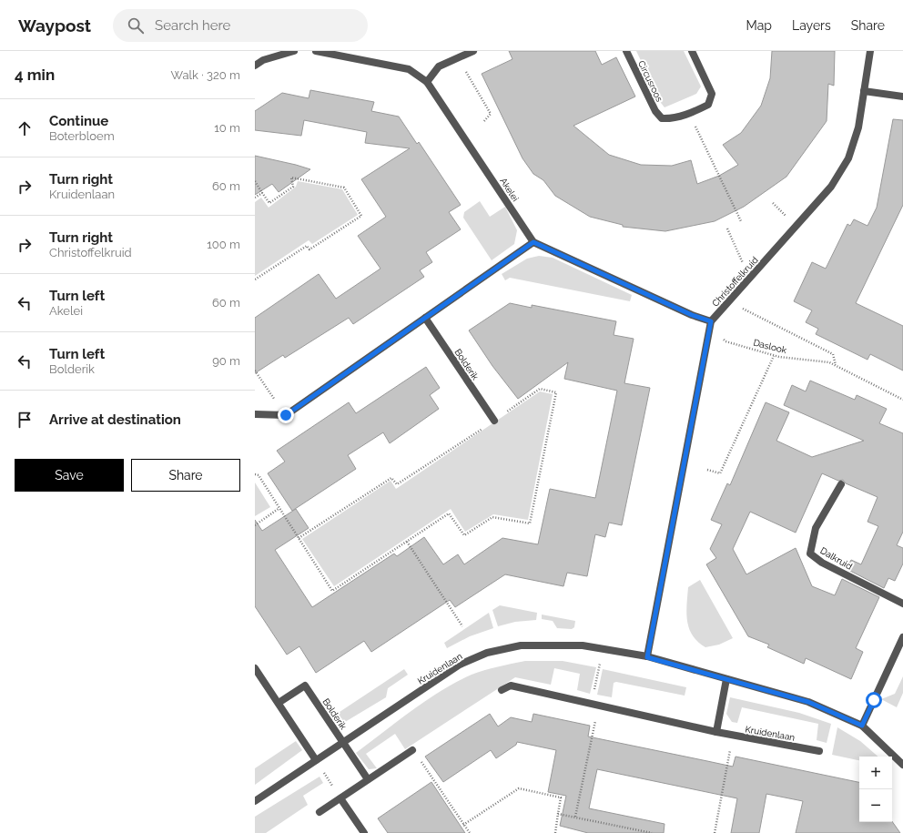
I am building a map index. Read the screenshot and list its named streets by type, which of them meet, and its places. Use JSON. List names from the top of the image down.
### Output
{
  "streets": {
    "street": [
      "Circusroos",
      "Akelei",
      "Christoffelkruid",
      "Bolderik",
      "Dalkruid",
      "Kruidenlaan"
    ],
    "path": ["Daslook"]
  },
  "crossings": [
    ["Christoffelkruid", "Daslook"],
    ["Bolderik", "Kruidenlaan"]
  ],
  "page": {
    "header": "Waypost",
    "search": "Search here",
    "nav": ["Map", "Layers", "Share"],
    "heading": ["4 min", "Walk · 320 m"],
    "list": [
      ["Continue", "Boterbloem", "10 m"],
      ["Turn right", "Kruidenlaan", "60 m"],
      ["Turn right", "Christoffelkruid", "100 m"],
      ["Turn left", "Akelei", "60 m"],
      ["Turn left", "Bolderik", "90 m"],
      "Arrive at destination"
    ],
    "buttons": ["Save", "Share"],
    "map_buttons": ["+", "−"]
  }
}
